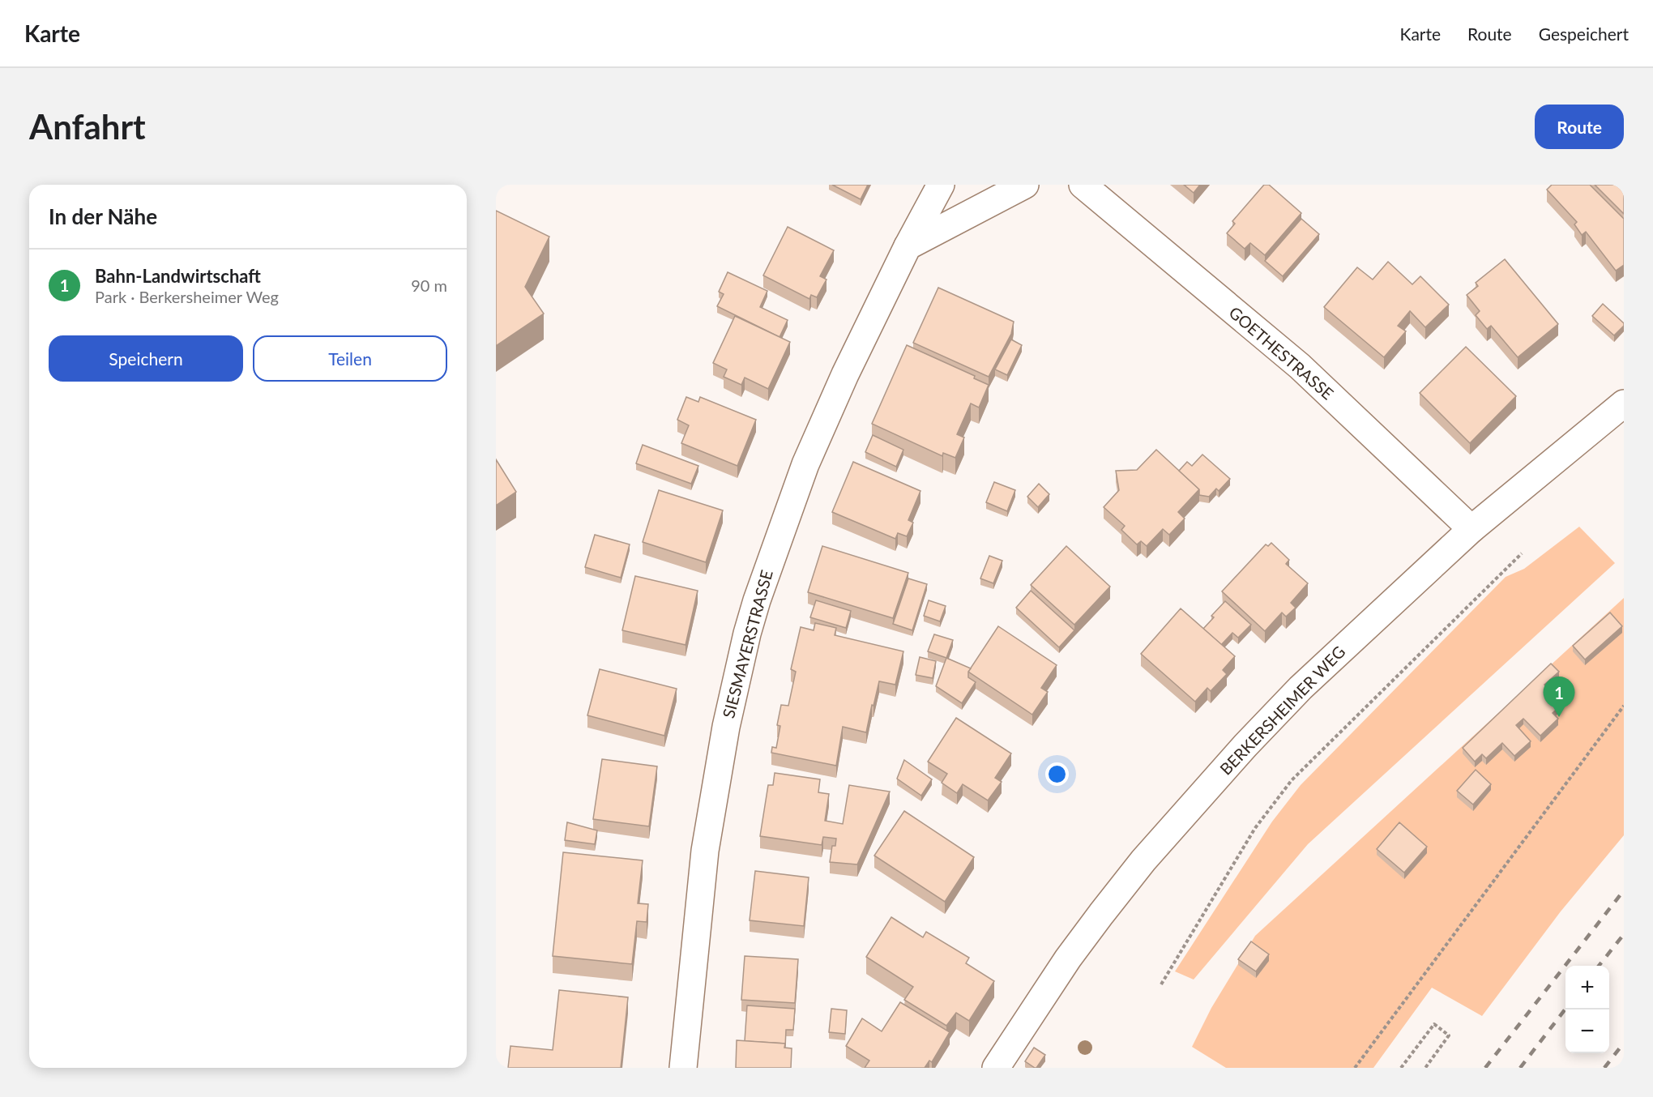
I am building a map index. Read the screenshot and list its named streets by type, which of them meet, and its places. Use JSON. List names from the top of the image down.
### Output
{
  "streets": {
    "street": ["GOETHESTRASSE", "SIESMAYERSTRASSE", "BERKERSHEIMER WEG"]
  },
  "crossings": [
    ["GOETHESTRASSE", "BERKERSHEIMER WEG"]
  ],
  "page": {
    "header": "Karte",
    "nav": ["Karte", "Route", "Gespeichert"],
    "buttons": [
      "Route",
      ["Speichern", "Teilen"]
    ],
    "title": "Anfahrt",
    "heading": "In der Nähe",
    "list": [
      {
        "mark": "1",
        "name": "Bahn-Landwirtschaft",
        "note": "Park · Berkersheimer Weg",
        "value": "90 m"
      }
    ],
    "pins": "1",
    "map_buttons": ["+", "−"]
  }
}
